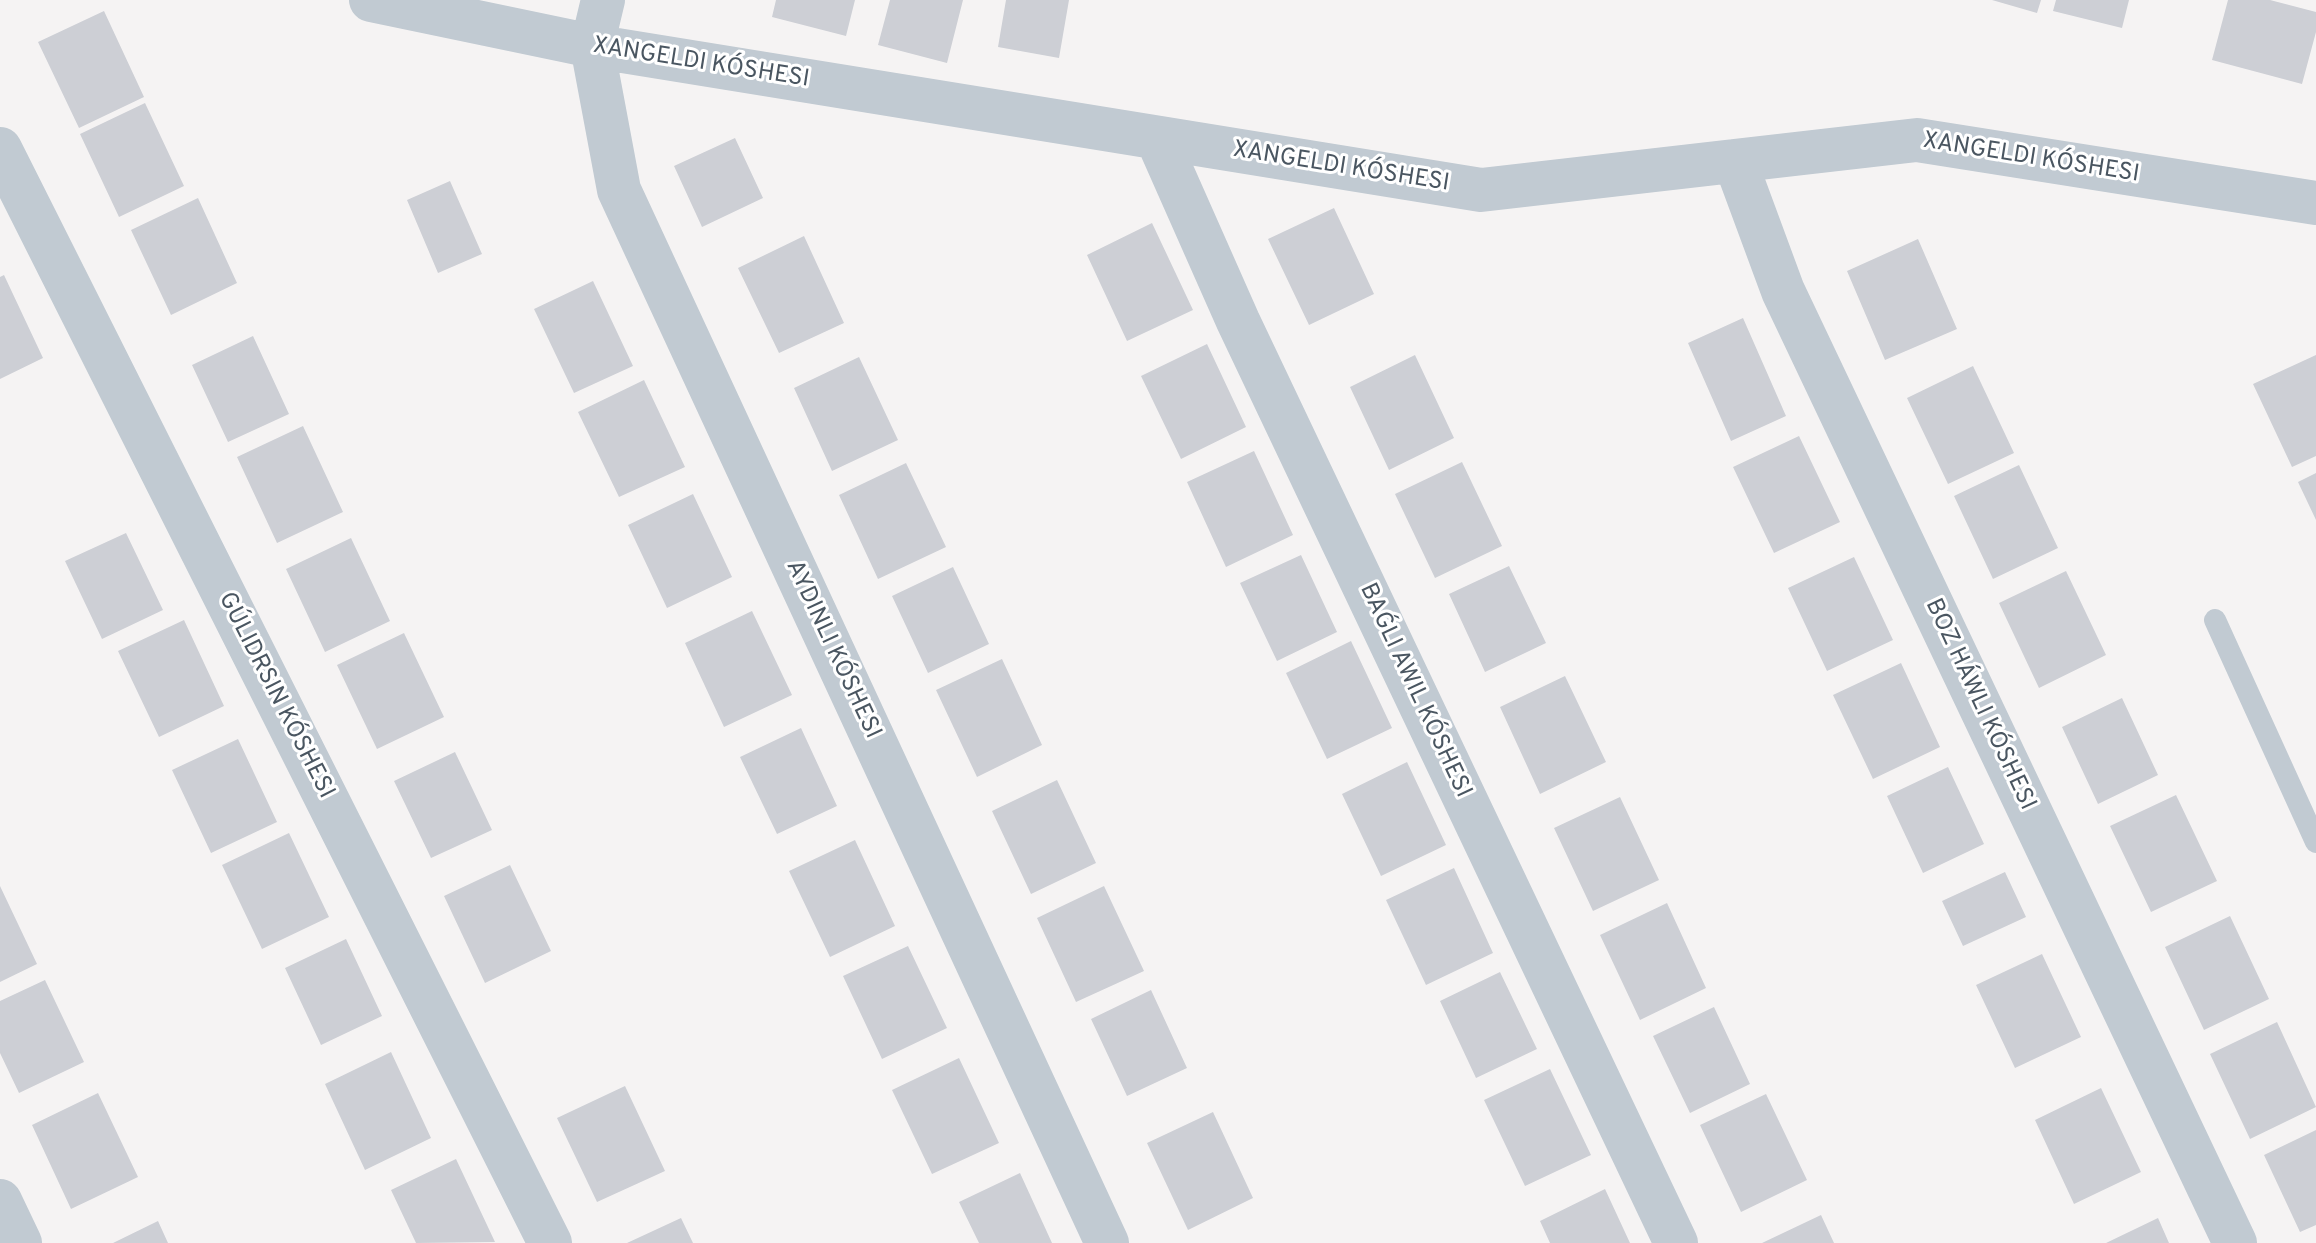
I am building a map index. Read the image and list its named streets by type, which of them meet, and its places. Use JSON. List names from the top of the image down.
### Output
{
  "streets": {
    "street": ["XANGELDI KÓSHESI", "GÚLIDRSIN KÓSHESI", "BOZ HÁWLI KÓSHESI"]
  },
  "crossings": [
    ["XANGELDI KÓSHESI", "BOZ HÁWLI KÓSHESI"]
  ]
}
